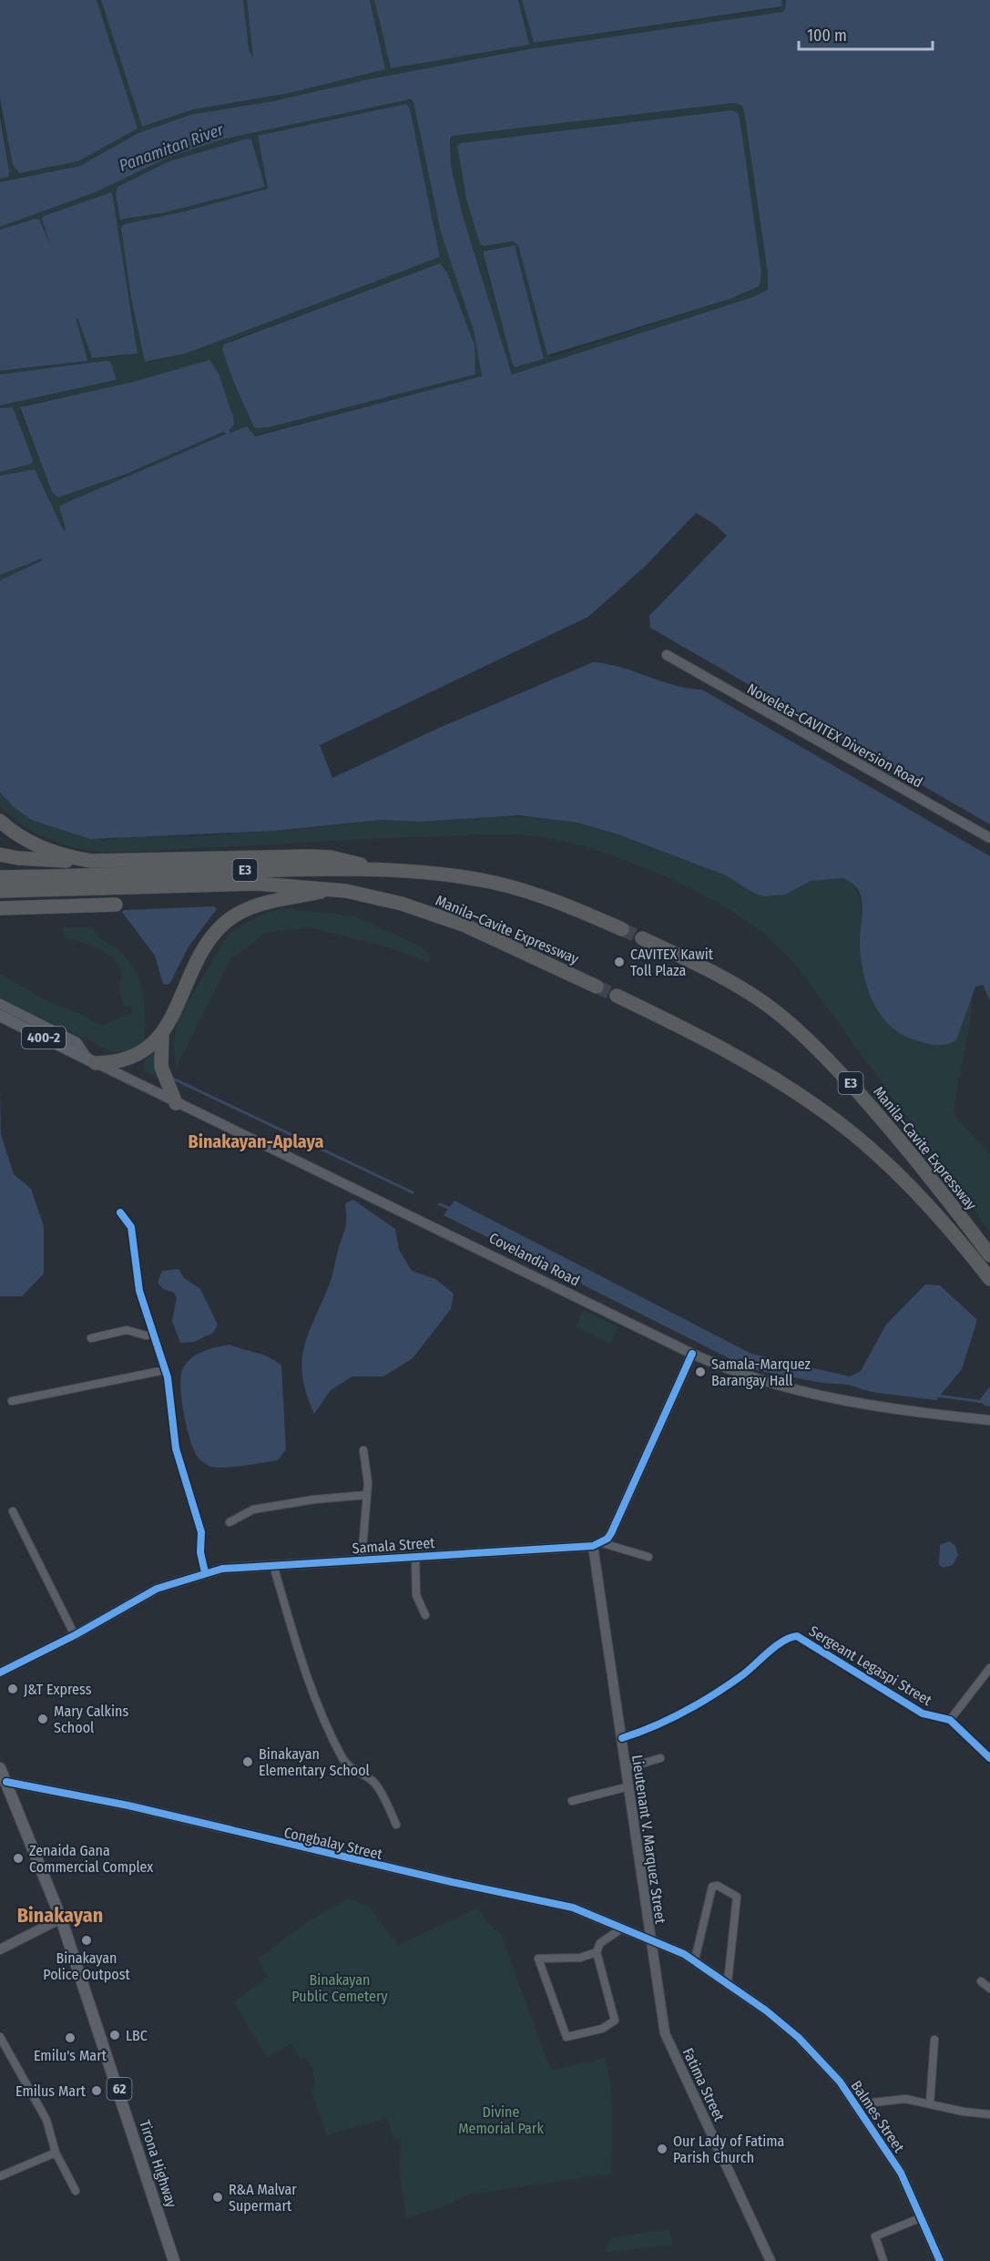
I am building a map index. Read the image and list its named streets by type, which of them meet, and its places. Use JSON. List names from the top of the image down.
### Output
{
  "streets": {
    "highway": ["E3", "Manila–Cavite Expressway"],
    "main road": [
      "400-2",
      "Covelandia Road",
      "62",
      "Tirona Highway"
    ],
    "street": [
      "Noveleta-CAVITEX Diversion Road",
      "Samala Street",
      "Sergeant Legaspi Street",
      "Lieutenant V. Marquez Street",
      "Congbalay Street",
      "Fatima Street",
      "Balmes Street"
    ]
  },
  "crossings": [
    ["E3", "Manila–Cavite Expressway"],
    ["Samala Street", "Lieutenant V. Marquez Street"],
    ["Sergeant Legaspi Street", "Lieutenant V. Marquez Street"],
    ["Lieutenant V. Marquez Street", "Congbalay Street"],
    ["Lieutenant V. Marquez Street", "Fatima Street"],
    ["Lieutenant V. Marquez Street", "Balmes Street"],
    ["Congbalay Street", "Fatima Street"],
    ["Congbalay Street", "Balmes Street"],
    ["Congbalay Street", "Tirona Highway"],
    ["Fatima Street", "Balmes Street"]
  ],
  "districts": ["Binakayan-Aplaya", "Binakayan"],
  "water": ["Panamitan River"],
  "parks": ["Binakayan Public Cemetery", "Divine Memorial Park"],
  "places": [
    "CAVITEX Kawit Toll Plaza",
    "Samala-Marquez Barangay Hall",
    "J&T Express",
    "Mary Calkins School",
    "Binakayan Elementary School",
    "Zenaida Gana Commercial Complex",
    "Binakayan Police Outpost",
    "LBC",
    "Emilu's Mart",
    "Emilus Mart",
    "Our Lady of Fatima Parish Church",
    "R&A Malvar Supermart"
  ],
  "scale_bar": "100 m"
}
